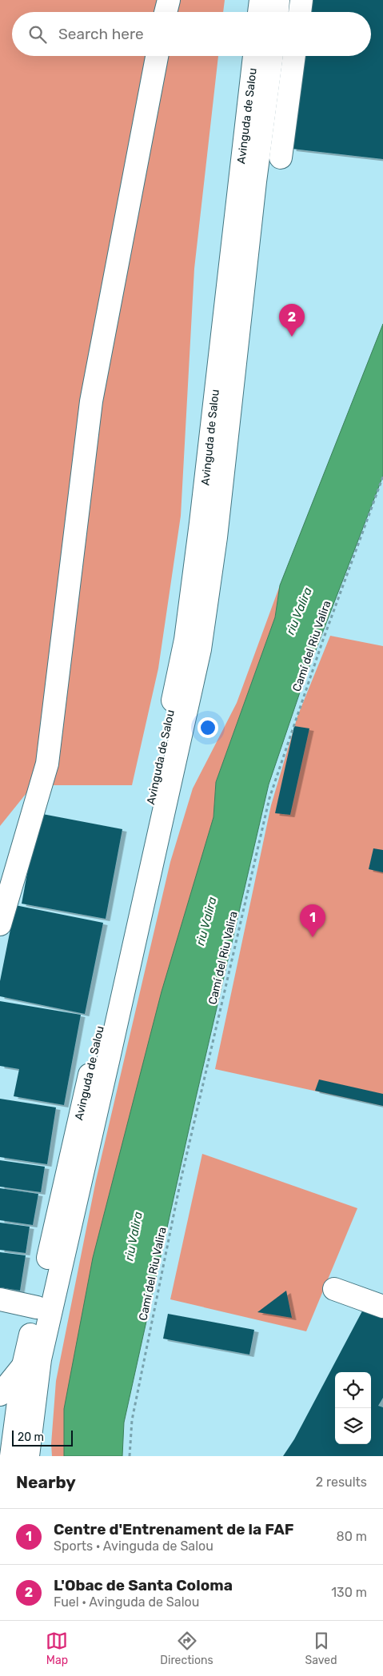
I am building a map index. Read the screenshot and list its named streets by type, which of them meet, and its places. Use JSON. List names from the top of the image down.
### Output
{
  "streets": {
    "main road": ["Avinguda de Salou"],
    "path": ["Camí del Riu Valira"]
  },
  "water": ["riu Valira"],
  "scale_bar": "20 m",
  "page": {
    "search": "Search here",
    "pins": ["2", "1"],
    "scale": "20 m",
    "heading": ["Nearby", "2 results"],
    "list": [
      {
        "mark": "1",
        "name": "Centre d'Entrenament de la FAF",
        "note": "Sports · Avinguda de Salou",
        "value": "80 m"
      },
      {
        "mark": "2",
        "name": "L'Obac de Santa Coloma",
        "note": "Fuel · Avinguda de Salou",
        "value": "130 m"
      }
    ],
    "nav": ["Map", "Directions", "Saved"]
  }
}
